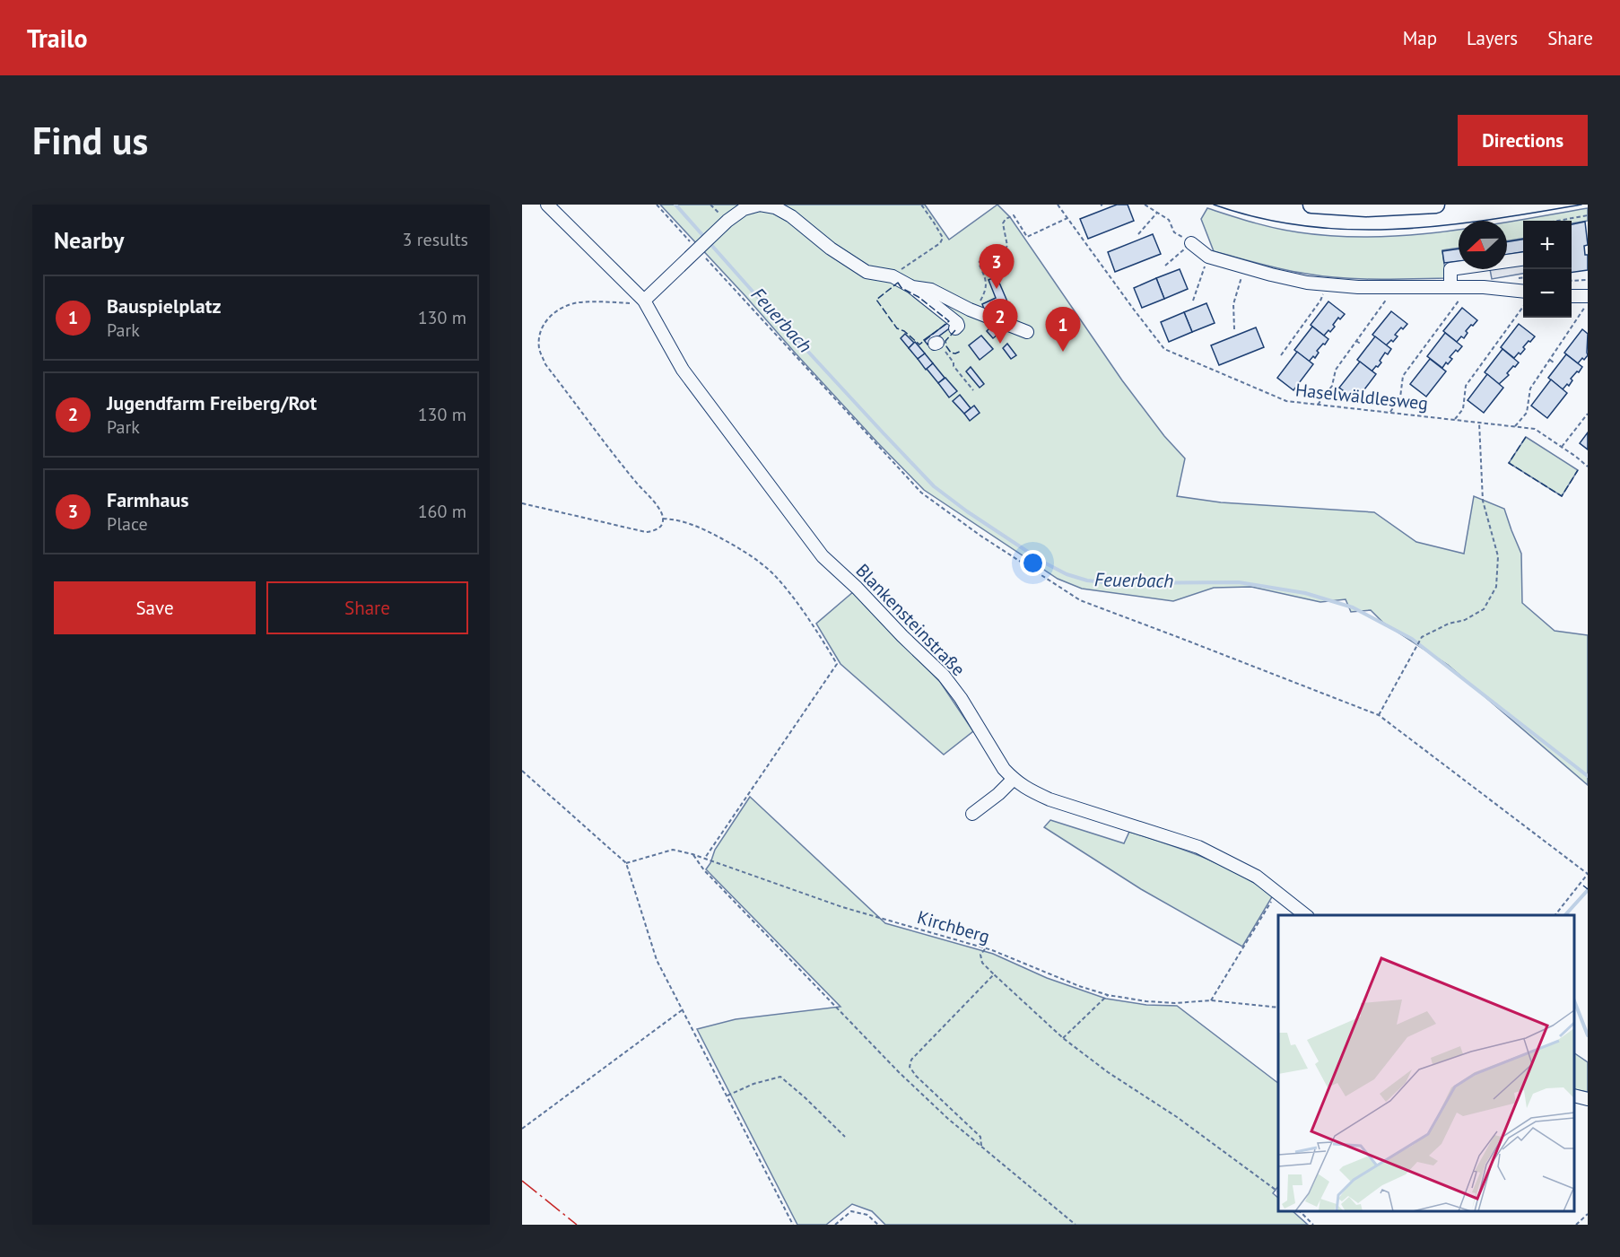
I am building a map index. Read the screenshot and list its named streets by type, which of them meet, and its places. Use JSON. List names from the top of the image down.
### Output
{
  "streets": {
    "street": ["Blankensteinstraße"],
    "path": ["Haselwäldlesweg", "Kirchberg"]
  },
  "water": ["Feuerbach"],
  "north": "left",
  "page": {
    "header": "Trailo",
    "nav": ["Map", "Layers", "Share"],
    "buttons": [
      "Directions",
      ["Save", "Share"]
    ],
    "title": "Find us",
    "heading": ["Nearby", "3 results"],
    "map_buttons": ["+", "−"],
    "pins": ["3", "2", "1"],
    "list": [
      {
        "mark": "1",
        "name": "Bauspielplatz",
        "note": "Park",
        "value": "130 m"
      },
      {
        "mark": "2",
        "name": "Jugendfarm Freiberg/Rot",
        "note": "Park",
        "value": "130 m"
      },
      {
        "mark": "3",
        "name": "Farmhaus",
        "note": "Place",
        "value": "160 m"
      }
    ]
  }
}
